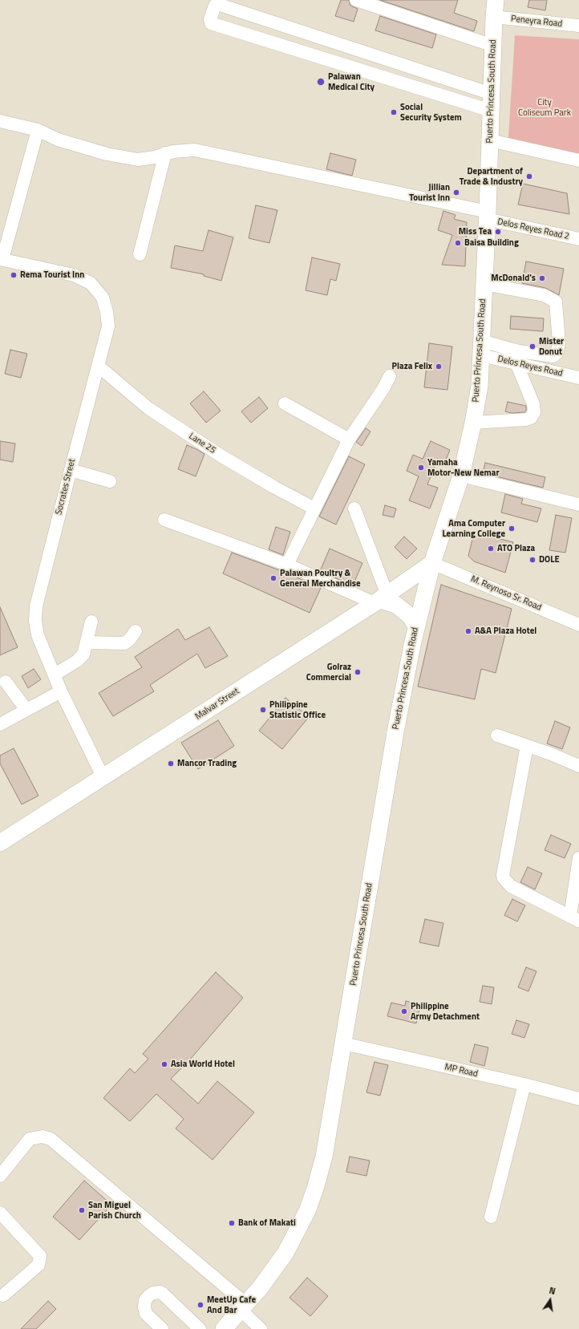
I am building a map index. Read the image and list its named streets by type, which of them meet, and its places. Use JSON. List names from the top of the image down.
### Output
{
  "streets": {
    "main road": ["Puerto Princesa South Road", "Malvar Street"],
    "street": [
      "Peneyra Road",
      "Delos Reyes Road 2",
      "Delos Reyes Road",
      "Lane 25",
      "Socrates Street",
      "M. Reynoso Sr. Road",
      "MP Road"
    ]
  },
  "crossings": [
    ["Peneyra Road", "Puerto Princesa South Road"],
    ["Puerto Princesa South Road", "Delos Reyes Road 2"],
    ["Puerto Princesa South Road", "Delos Reyes Road"],
    ["Puerto Princesa South Road", "M. Reynoso Sr. Road"],
    ["Puerto Princesa South Road", "Malvar Street"],
    ["Puerto Princesa South Road", "MP Road"],
    ["Lane 25", "Socrates Street"],
    ["Socrates Street", "Malvar Street"],
    ["M. Reynoso Sr. Road", "Malvar Street"]
  ],
  "parks": ["City Coliseum Park"],
  "places": [
    "Palawan Medical City",
    "Social Security System",
    "Department of Trade & Industry",
    "Jillian Tourist Inn",
    "Miss Tea",
    "Baisa Building",
    "Rema Tourist Inn",
    "McDonald's",
    "Mister Donut",
    "Plaza Felix",
    "Yamaha Motor-New Nemar",
    "Ama Computer Learning College",
    "ATO Plaza",
    "DOLE",
    "Palawan Poultry & General Merchandise",
    "A&A Plaza Hotel",
    "Golraz Commercial",
    "Philippine Statistic Office",
    "Mancor Trading",
    "Philippine Army Detachment",
    "Asia World Hotel",
    "San Miguel Parish Church",
    "Bank of Makati",
    "MeetUp Cafe And Bar"
  ],
  "north": "top"
}
